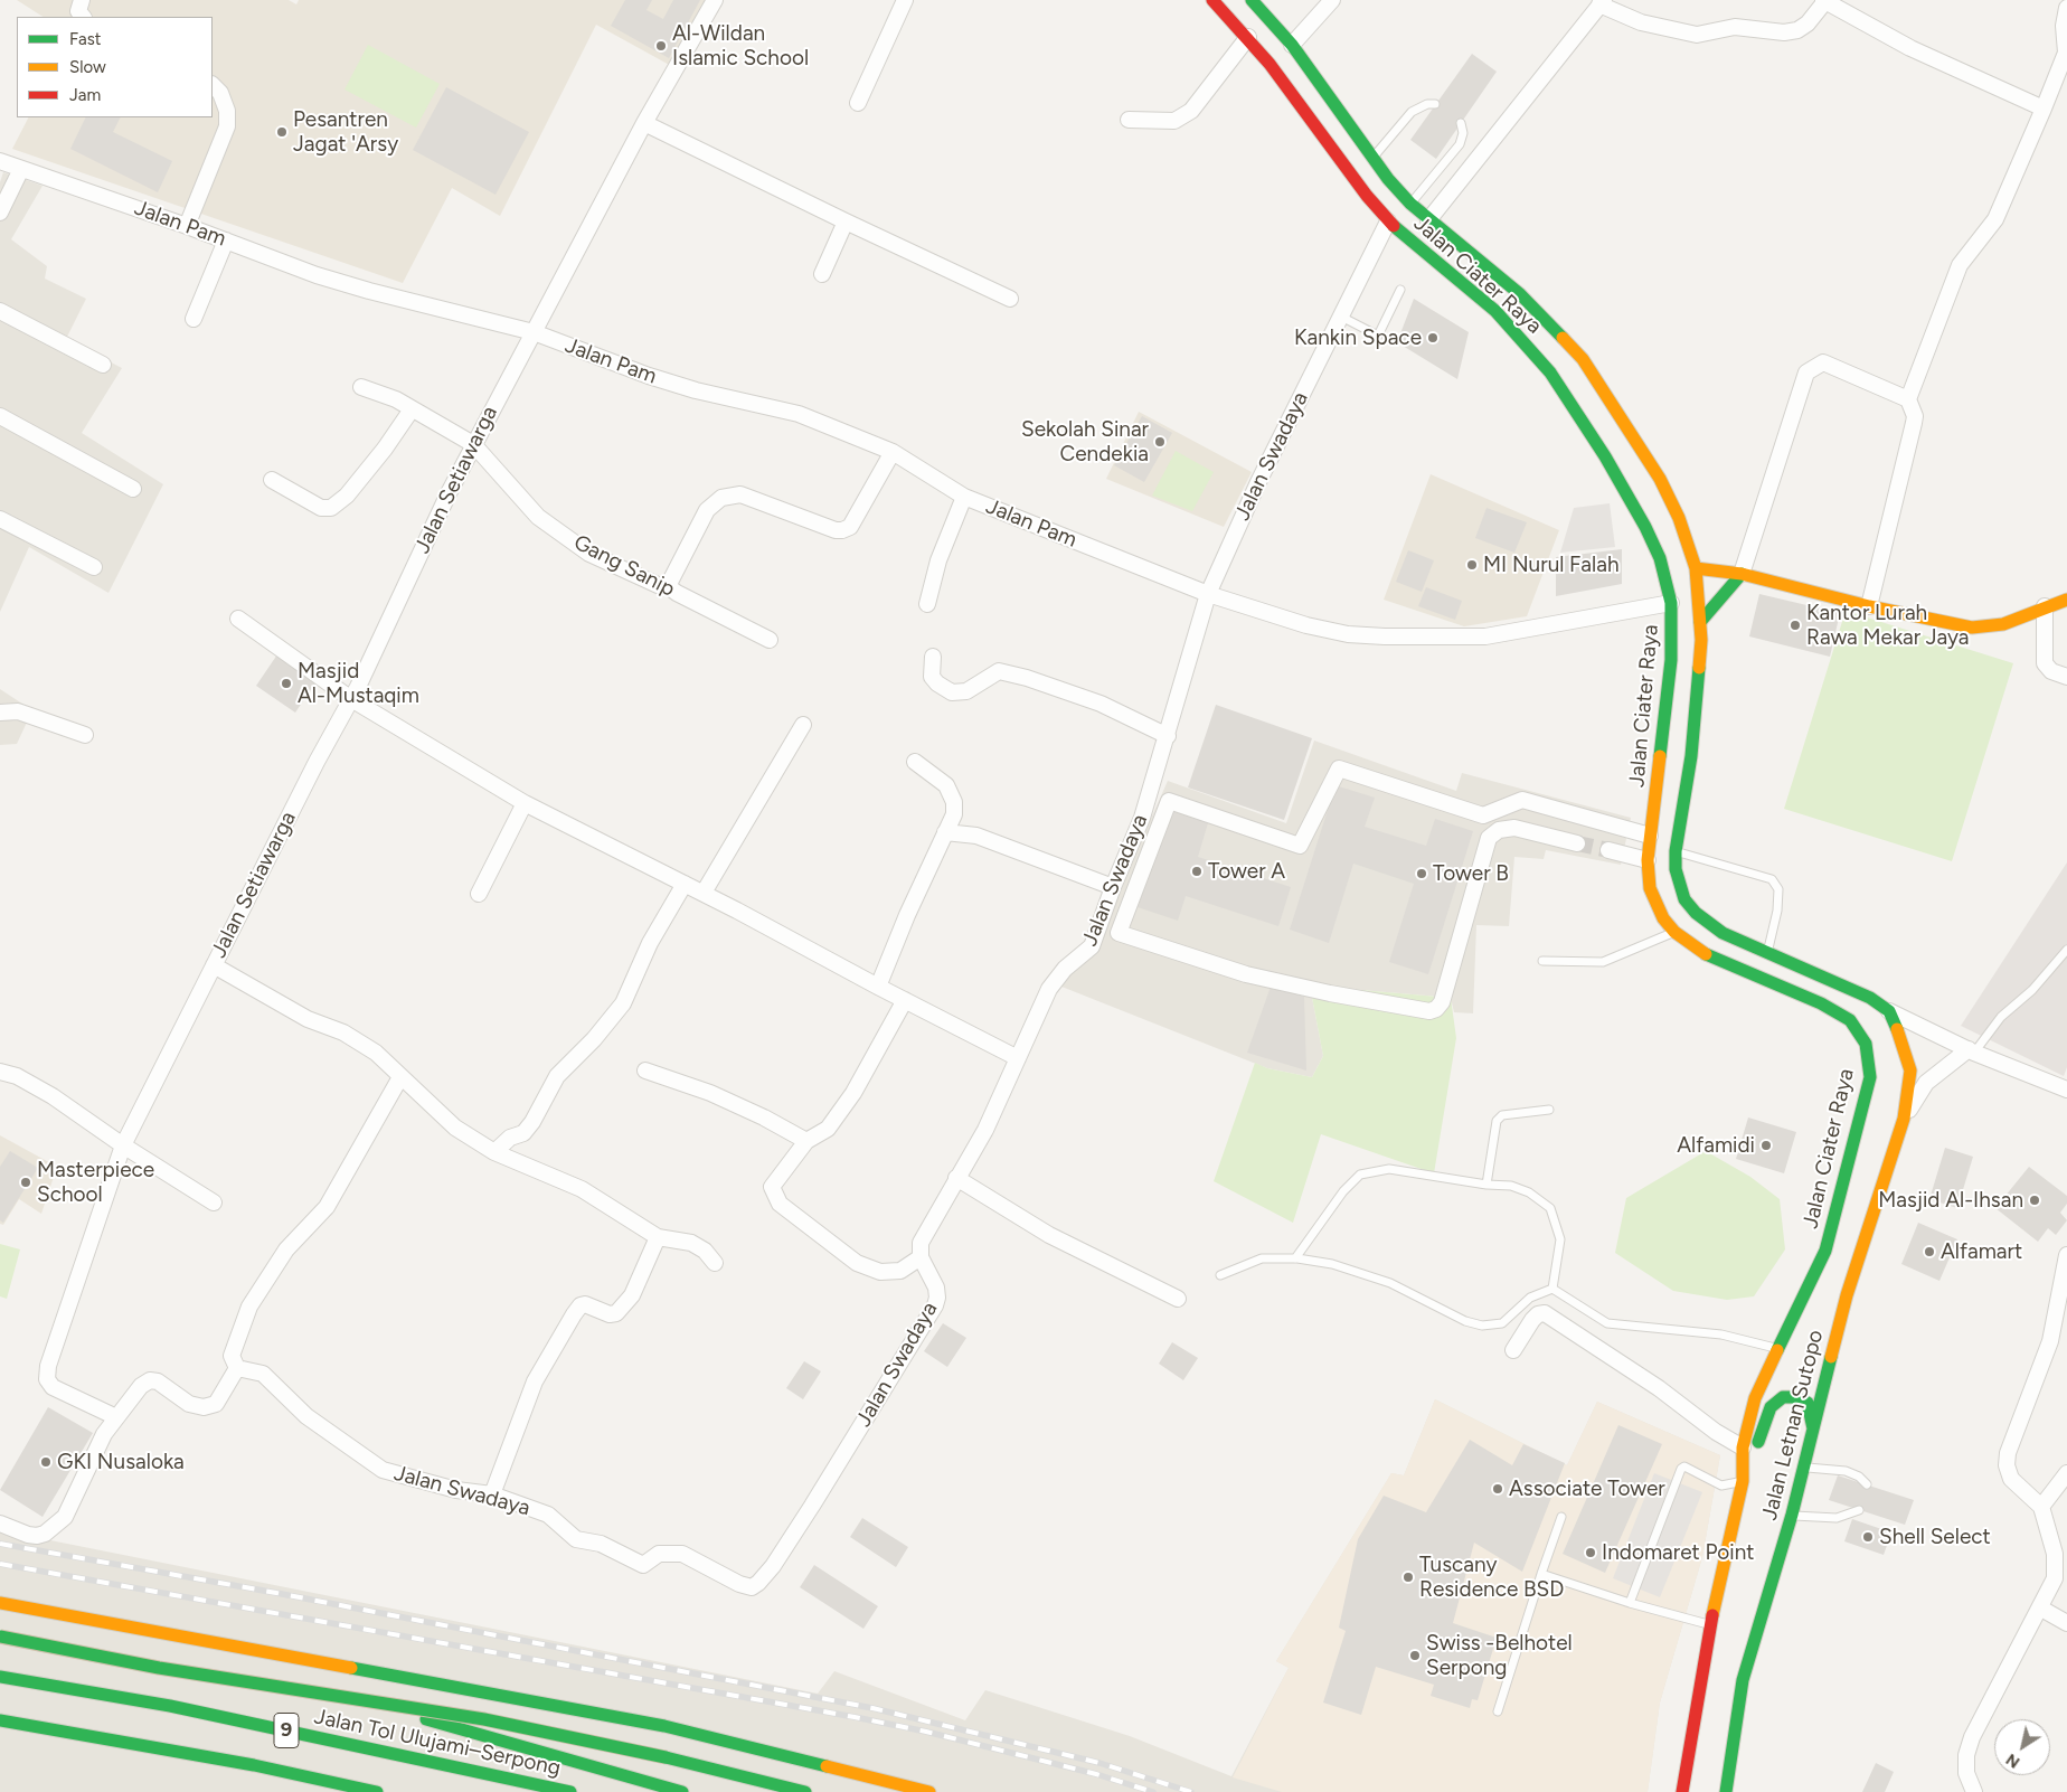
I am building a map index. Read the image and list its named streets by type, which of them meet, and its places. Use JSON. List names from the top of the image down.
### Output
{
  "streets": {
    "main road": [
      "Jalan Ciater Raya",
      "Jalan Letnan Sutopo",
      "9",
      "Jalan Tol Ulujami–Serpong"
    ],
    "street": [
      "Jalan Pam",
      "Jalan Swadaya",
      "Jalan Setiawarga",
      "Gang Sanip"
    ]
  },
  "crossings": [
    ["Jalan Pam", "Jalan Ciater Raya"],
    ["Jalan Pam", "Jalan Swadaya"],
    ["Jalan Pam", "Jalan Setiawarga"],
    ["Jalan Ciater Raya", "Jalan Swadaya"],
    ["Jalan Ciater Raya", "Jalan Letnan Sutopo"],
    ["Jalan Setiawarga", "Gang Sanip"]
  ],
  "places": [
    "Al-Wildan Islamic School",
    "Pesantren Jagat 'Arsy",
    "Kankin Space",
    "Sekolah Sinar Cendekia",
    "MI Nurul Falah",
    "Kantor Lurah Rawa Mekar Jaya",
    "Masjid Al-Mustaqim",
    "Tower A",
    "Tower B",
    "Alfamidi",
    "Masterpiece School",
    "Masjid Al-Ihsan",
    "Alfamart",
    "GKI Nusaloka",
    "Associate Tower",
    "Shell Select",
    "Indomaret Point",
    "Tuscany Residence BSD",
    "Swiss -Belhotel Serpong"
  ],
  "legend": ["Fast", "Slow", "Jam"],
  "north": "bottom left"
}
